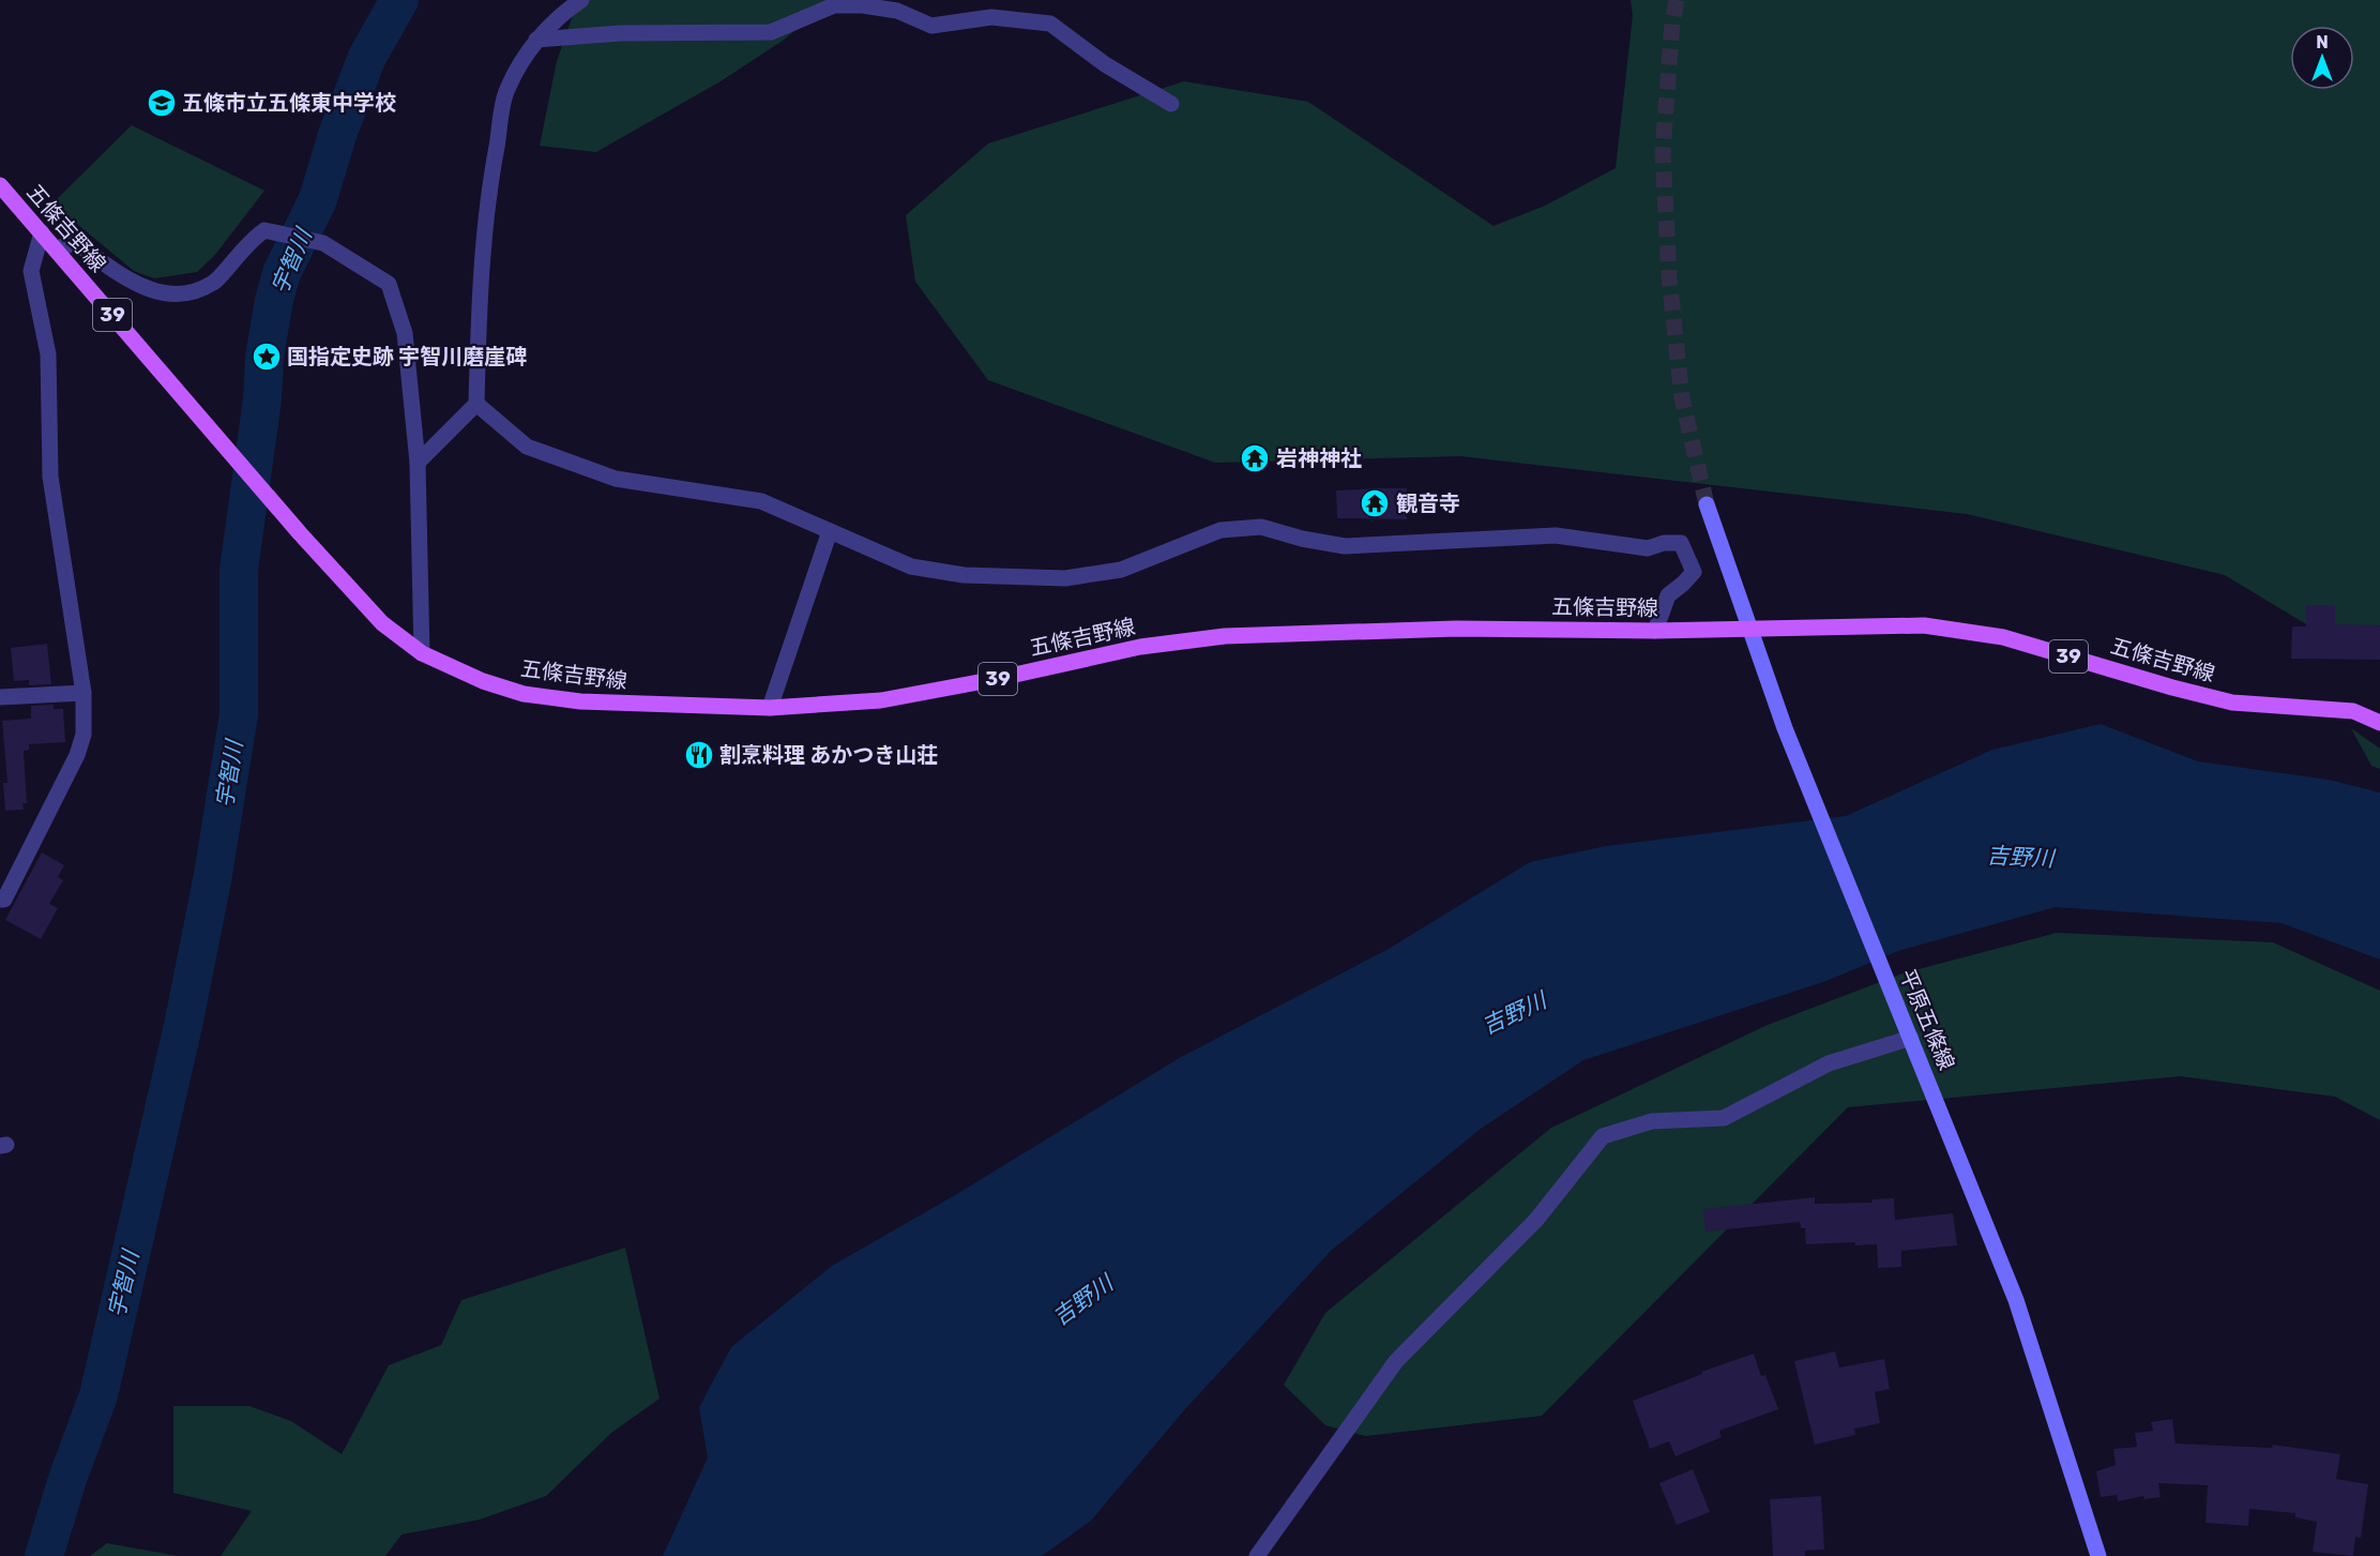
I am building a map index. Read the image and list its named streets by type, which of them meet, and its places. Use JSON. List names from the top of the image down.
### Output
{
  "streets": {
    "main road": ["五條吉野線", "39", "平原五條線"]
  },
  "crossings": [
    ["五條吉野線", "平原五條線"]
  ],
  "water": ["宇智川", "吉野川"],
  "places": {
    "school or university": ["五條市立五條東中学校"],
    "place": ["国指定史跡 宇智川磨崖碑"],
    "temple": ["岩神神社", "観音寺"],
    "restaurant": ["割烹料理 あかつき山荘"]
  },
  "north": "top"
}
